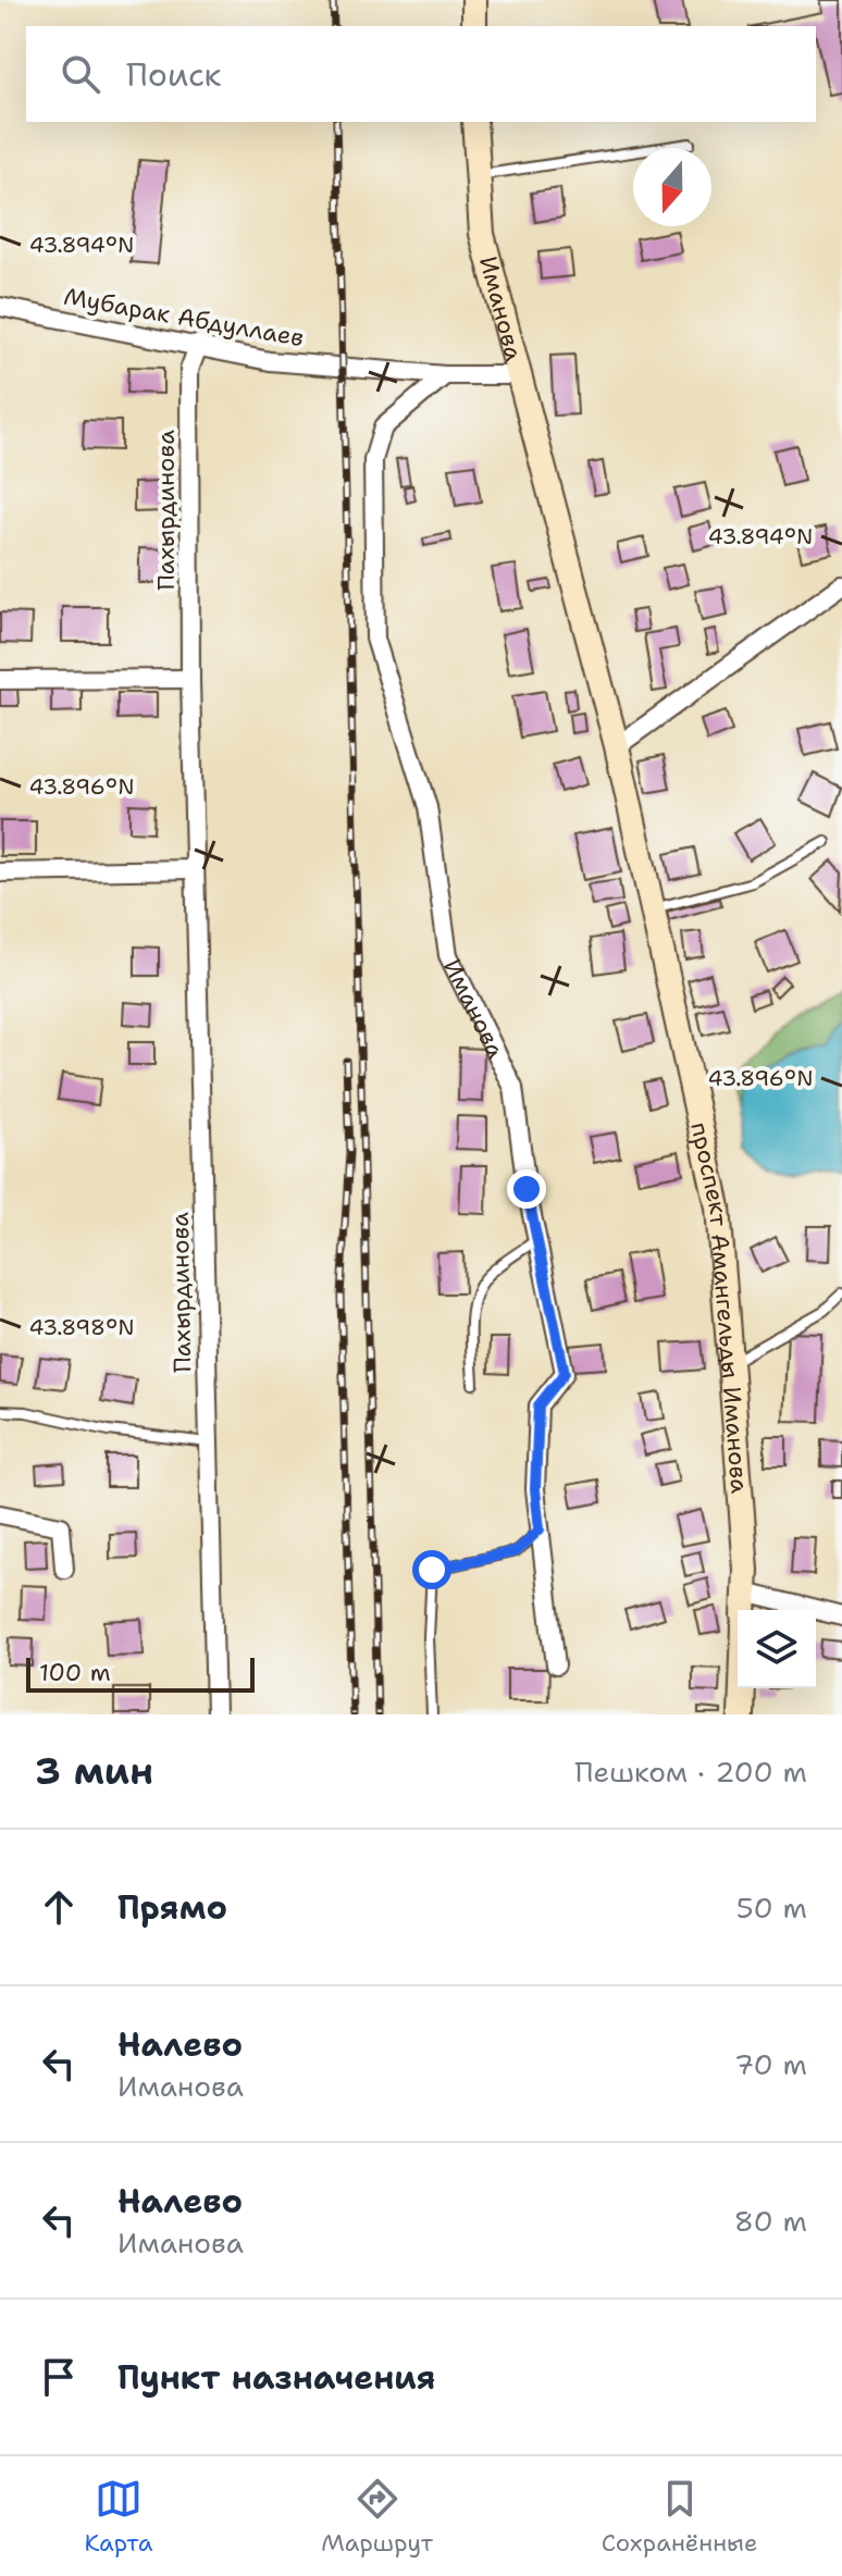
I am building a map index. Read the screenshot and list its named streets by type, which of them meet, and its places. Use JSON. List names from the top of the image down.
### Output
{
  "streets": {
    "main road": ["Иманова", "проспект Амангельды Иманова"],
    "street": ["Мубарак Абдуллаев", "Пахырдинова"]
  },
  "crossings": [
    ["Иманова", "Мубарак Абдуллаев"],
    ["Иманова", "проспект Амангельды Иманова"],
    ["Мубарак Абдуллаев", "Пахырдинова"]
  ],
  "scale_bar": "100 m",
  "north": "bottom",
  "page": {
    "search": "Поиск",
    "scale": "100 m",
    "heading": ["3 мин", "Пешком · 200 m"],
    "list": [
      ["Прямо", "50 m"],
      ["Налево", "Иманова", "70 m"],
      ["Налево", "Иманова", "80 m"],
      "Пункт назначения"
    ],
    "nav": ["Карта", "Маршрут", "Сохранённые"]
  },
  "coordinates": ["43.894°N", "43.896°N", "43.898°N"]
}
